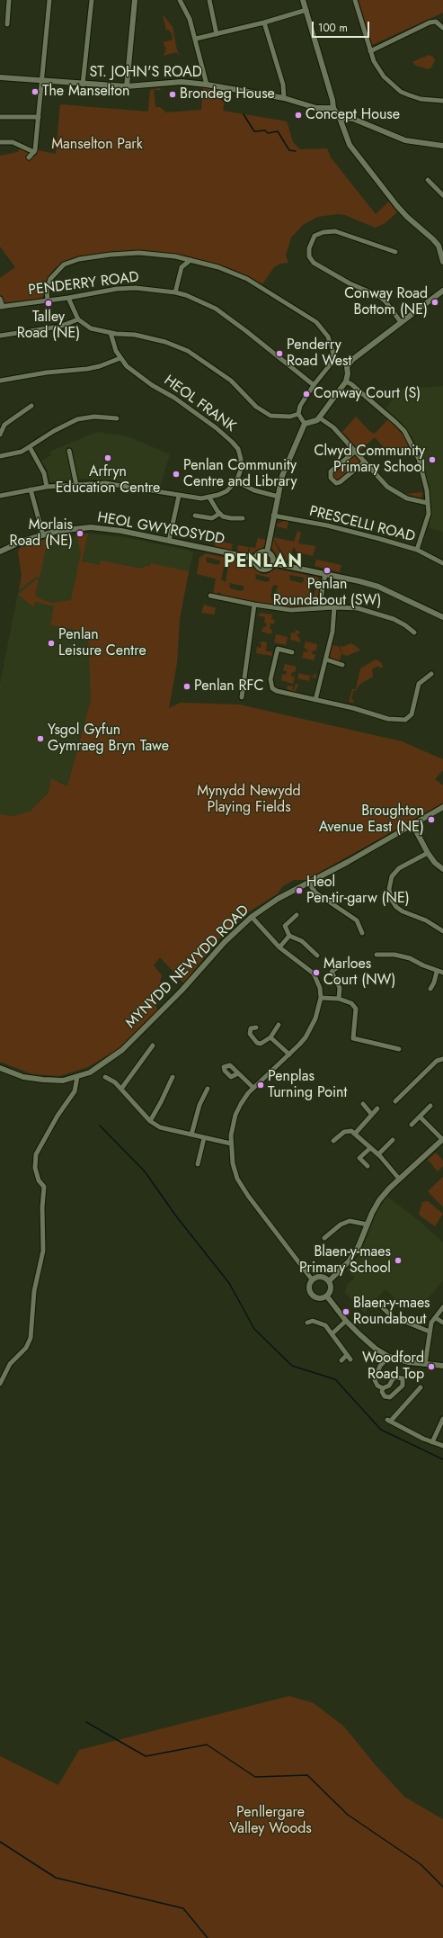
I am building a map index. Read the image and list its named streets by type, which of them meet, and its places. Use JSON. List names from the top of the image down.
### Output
{
  "streets": {
    "street": [
      "ST. JOHN'S ROAD",
      "PENDERRY ROAD",
      "HEOL FRANK",
      "PRESCELLI ROAD",
      "HEOL GWYROSYDD",
      "MYNYDD NEWYDD ROAD"
    ]
  },
  "districts": ["PENLAN"],
  "parks": ["Manselton Park", "Mynydd Newydd Playing Fields", "Penllergare Valley Woods"],
  "places": [
    "The Manselton",
    "Brondeg House",
    "Concept House",
    "Conway Road Bottom (NE)",
    "Talley Road (NE)",
    "Penderry Road West",
    "Conway Court (S)",
    "Arfryn Education Centre",
    "Clwyd Community Primary School",
    "Penlan Community Centre and Library",
    "Morlais Road (NE)",
    "Penlan Roundabout (SW)",
    "Penlan Leisure Centre",
    "Penlan RFC",
    "Ysgol Gyfun Gymraeg Bryn Tawe",
    "Broughton Avenue East (NE)",
    "Heol Pen-tir-garw (NE)",
    "Marloes Court (NW)",
    "Penplas Turning Point",
    "Blaen-y-maes Primary School",
    "Blaen-y-maes Roundabout",
    "Woodford Road Top"
  ],
  "scale_bar": "100 m"
}
